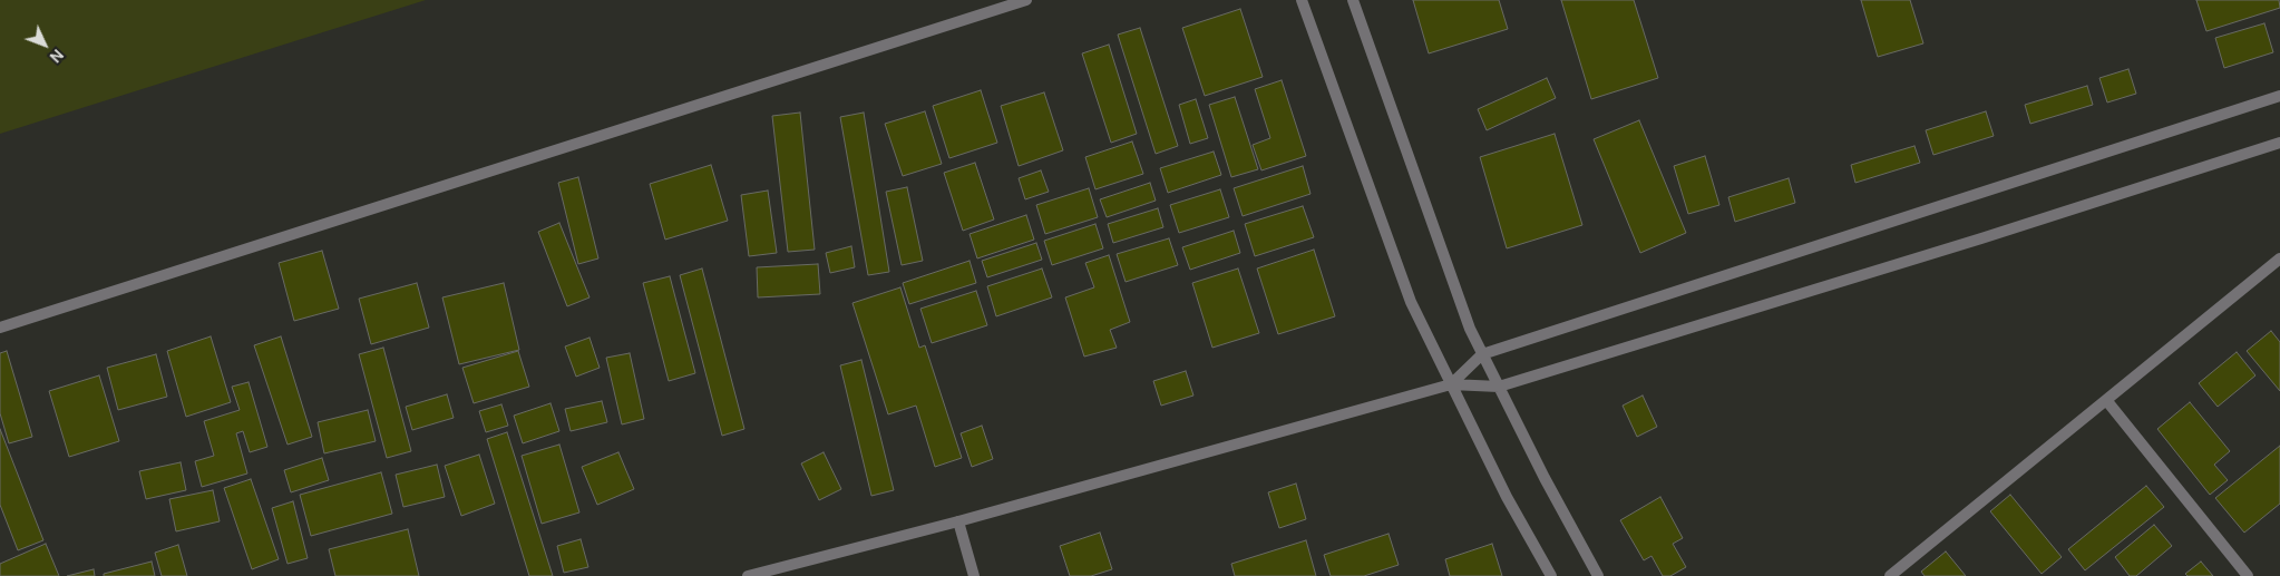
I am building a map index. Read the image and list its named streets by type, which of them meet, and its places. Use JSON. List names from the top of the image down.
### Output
{
  "north": "bottom right"
}
